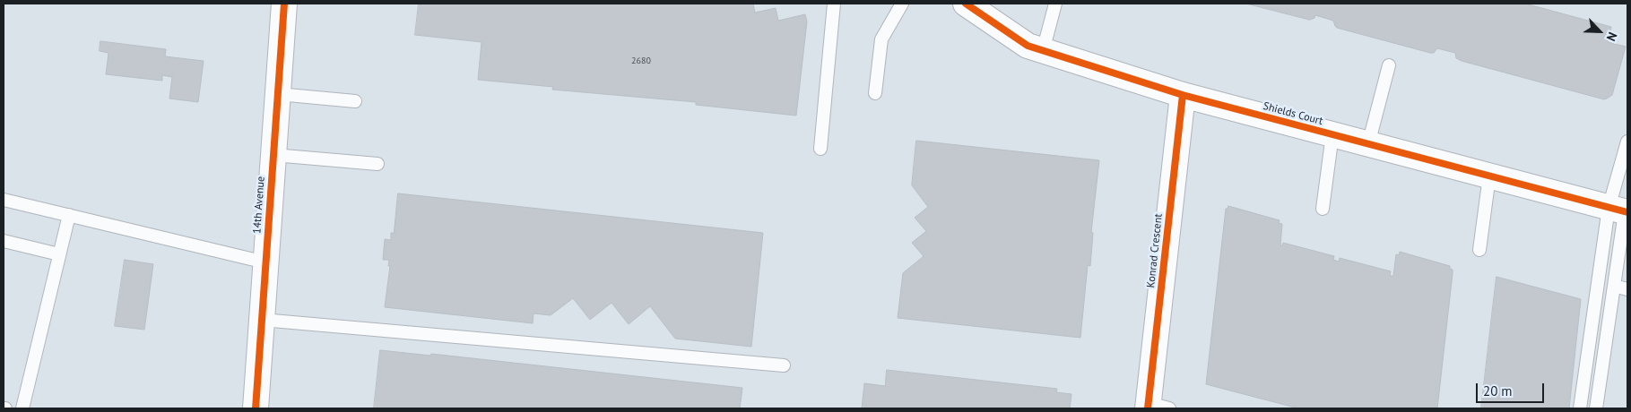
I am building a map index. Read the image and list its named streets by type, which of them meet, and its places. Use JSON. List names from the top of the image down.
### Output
{
  "streets": {
    "street": ["Shields Court", "14th Avenue", "Konrad Crescent"]
  },
  "crossings": [
    ["Shields Court", "Konrad Crescent"]
  ],
  "house_numbers": ["2680"],
  "scale_bar": "20 m",
  "north": "bottom right"
}
